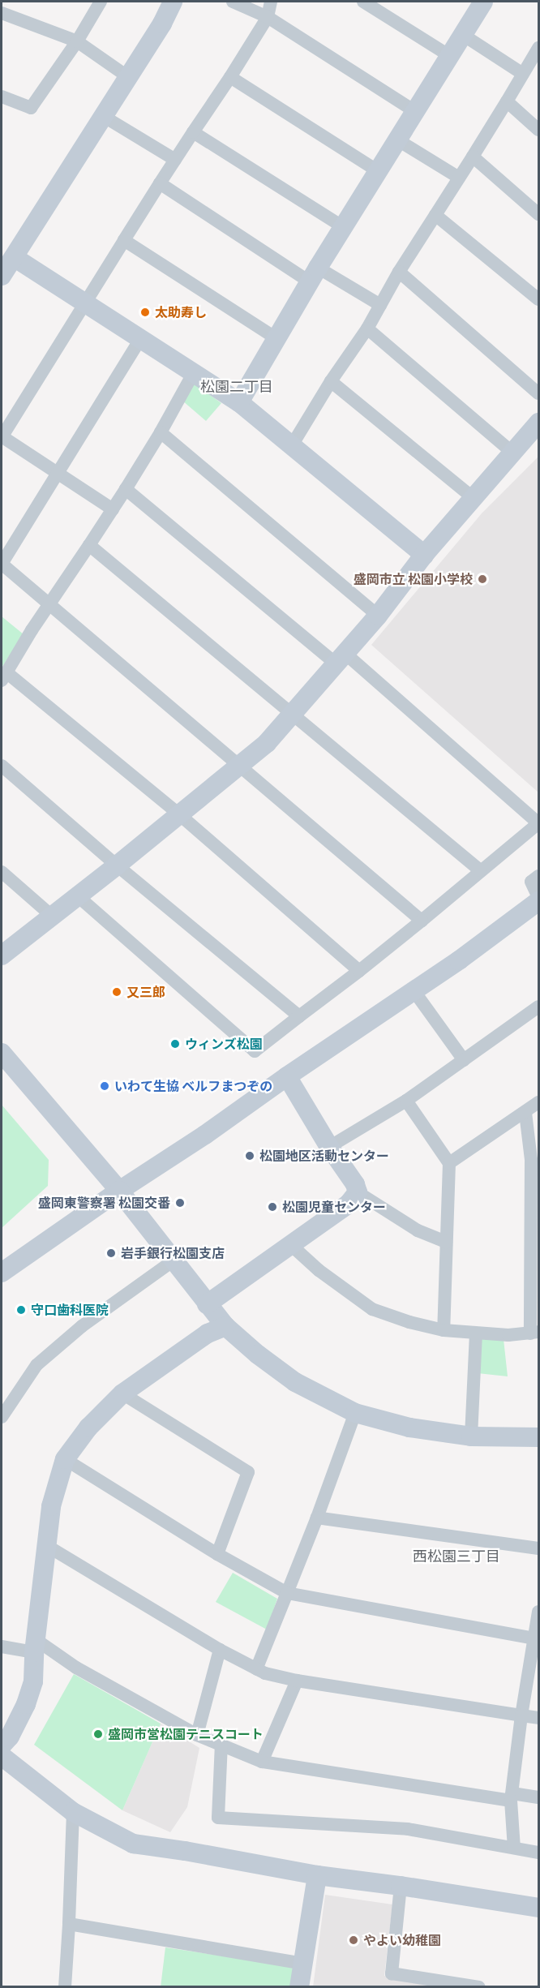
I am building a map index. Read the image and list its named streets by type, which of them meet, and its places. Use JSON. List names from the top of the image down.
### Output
{
  "districts": ["松園二丁目", "西松園三丁目"],
  "places": [
    "太助寿し",
    "盛岡市立 松園小学校",
    "又三郎",
    "ウィンズ松園",
    "いわて生協 ベルフまつぞの",
    "松園地区活動センター",
    "盛岡東警察署 松園交番",
    "松園児童センター",
    "岩手銀行松園支店",
    "守口歯科医院",
    "盛岡市営松園テニスコート",
    "やよい幼稚園"
  ]
}
